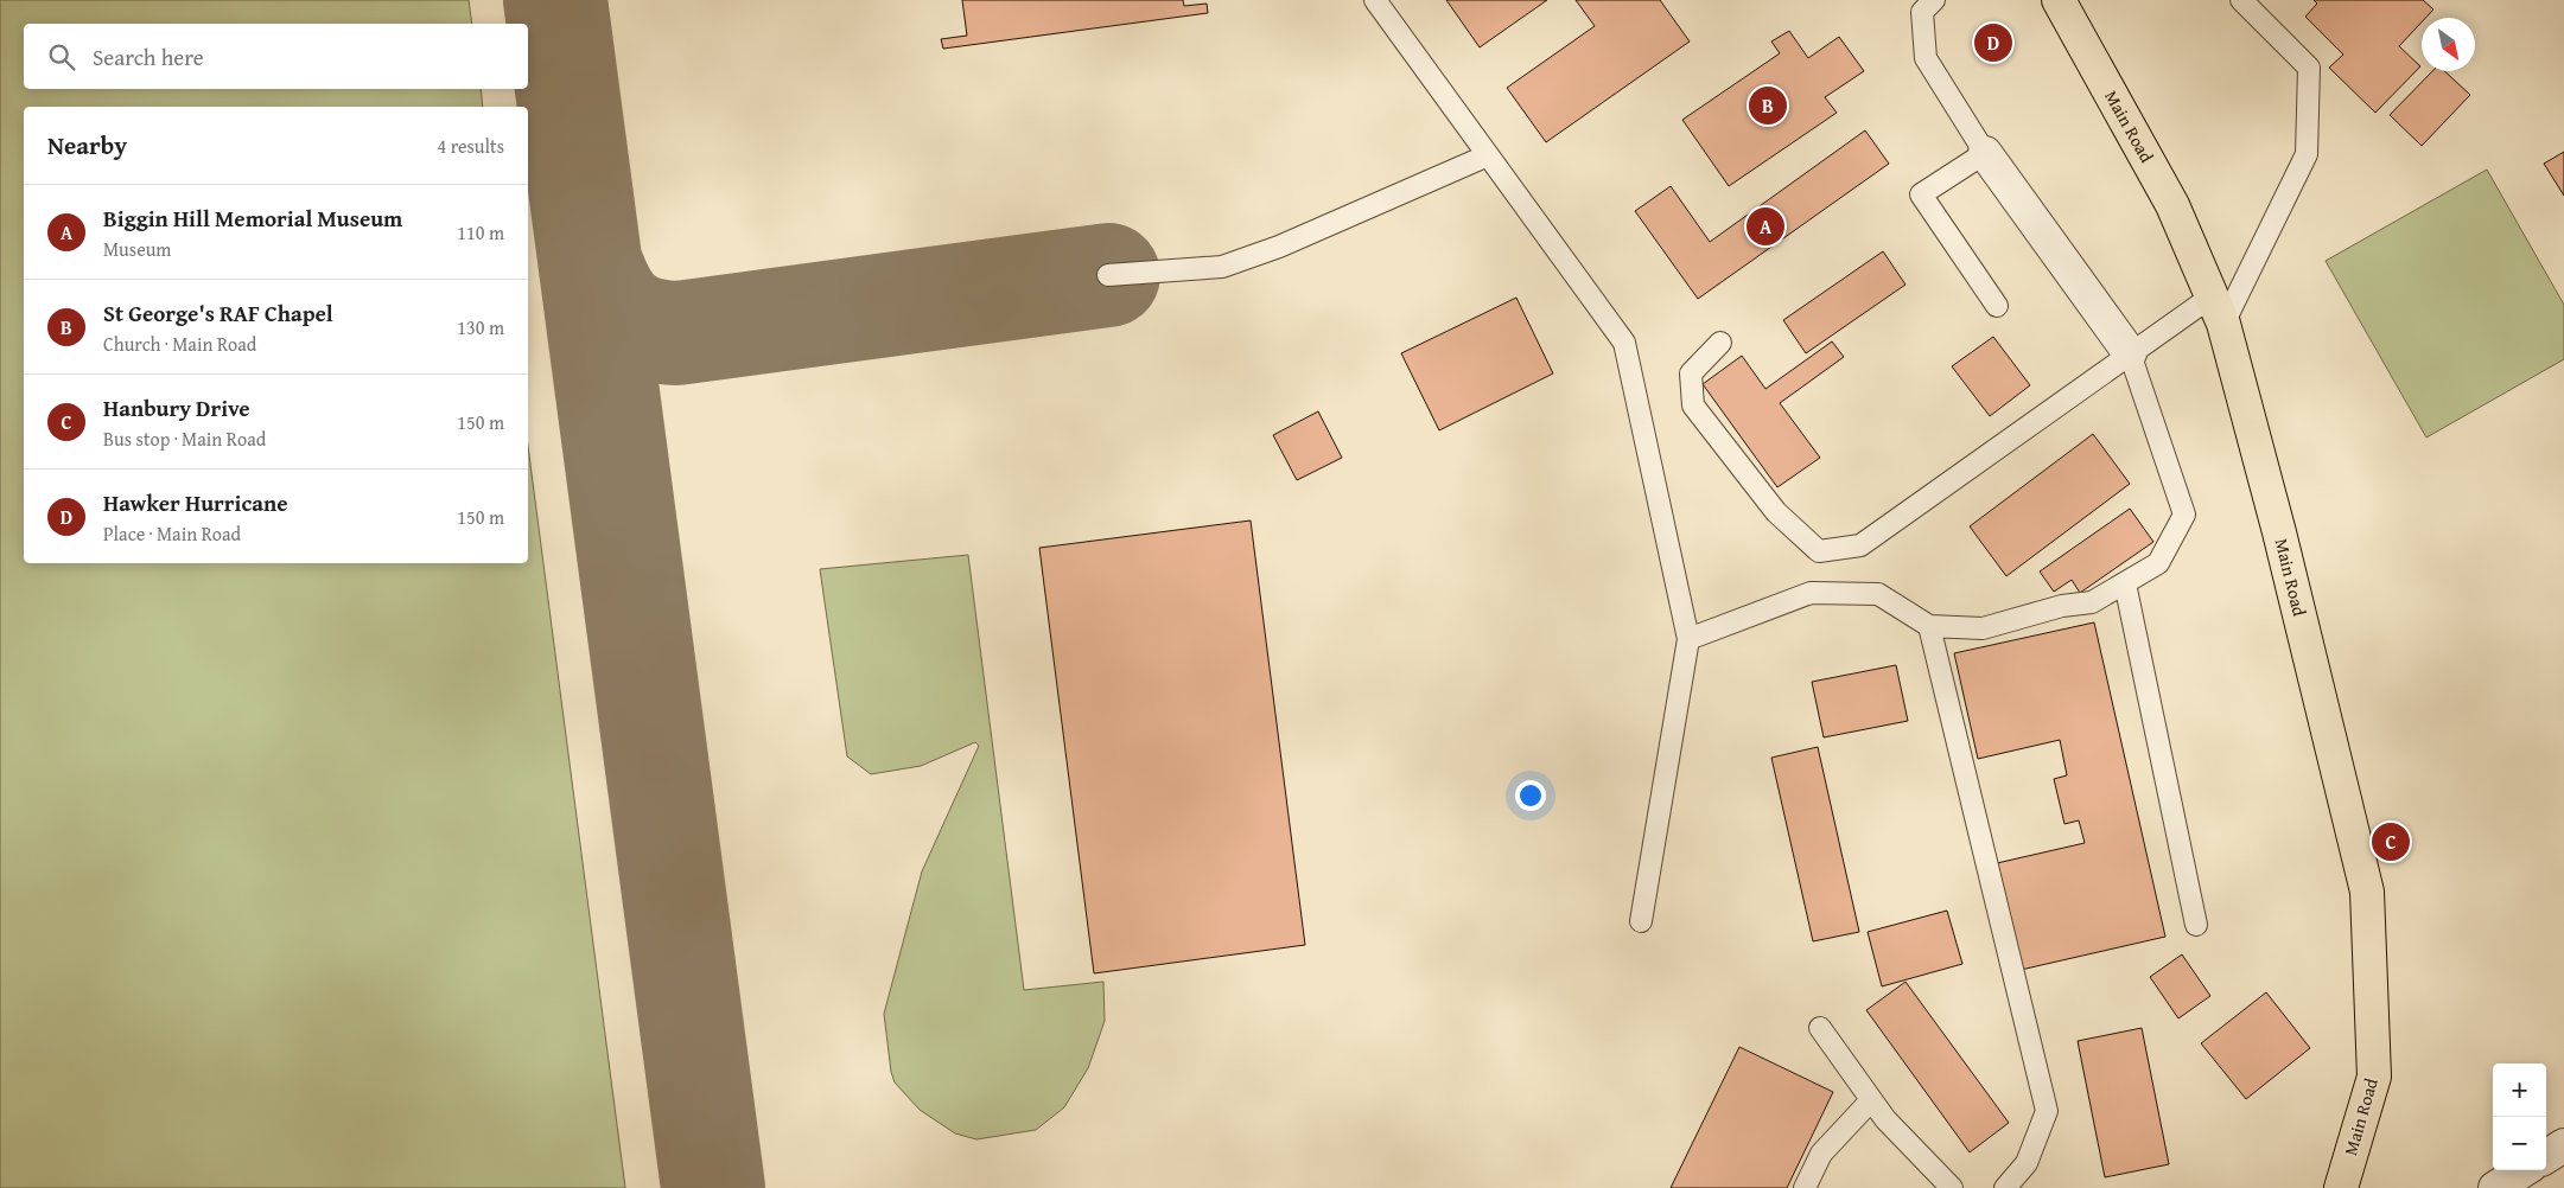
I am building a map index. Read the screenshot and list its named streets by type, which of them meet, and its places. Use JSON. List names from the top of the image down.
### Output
{
  "streets": {
    "main road": ["Main Road"]
  },
  "north": "bottom right",
  "page": {
    "pins": [
      "D",
      "B",
      "A",
      "C"
    ],
    "search": "Search here",
    "heading": ["Nearby", "4 results"],
    "list": [
      {
        "mark": "A",
        "name": "Biggin Hill Memorial Museum",
        "note": "Museum",
        "value": "110 m"
      },
      {
        "mark": "B",
        "name": "St George's RAF Chapel",
        "note": "Church · Main Road",
        "value": "130 m"
      },
      {
        "mark": "C",
        "name": "Hanbury Drive",
        "note": "Bus stop · Main Road",
        "value": "150 m"
      },
      {
        "mark": "D",
        "name": "Hawker Hurricane",
        "note": "Place · Main Road",
        "value": "150 m"
      }
    ],
    "map_buttons": ["+", "−"]
  }
}
